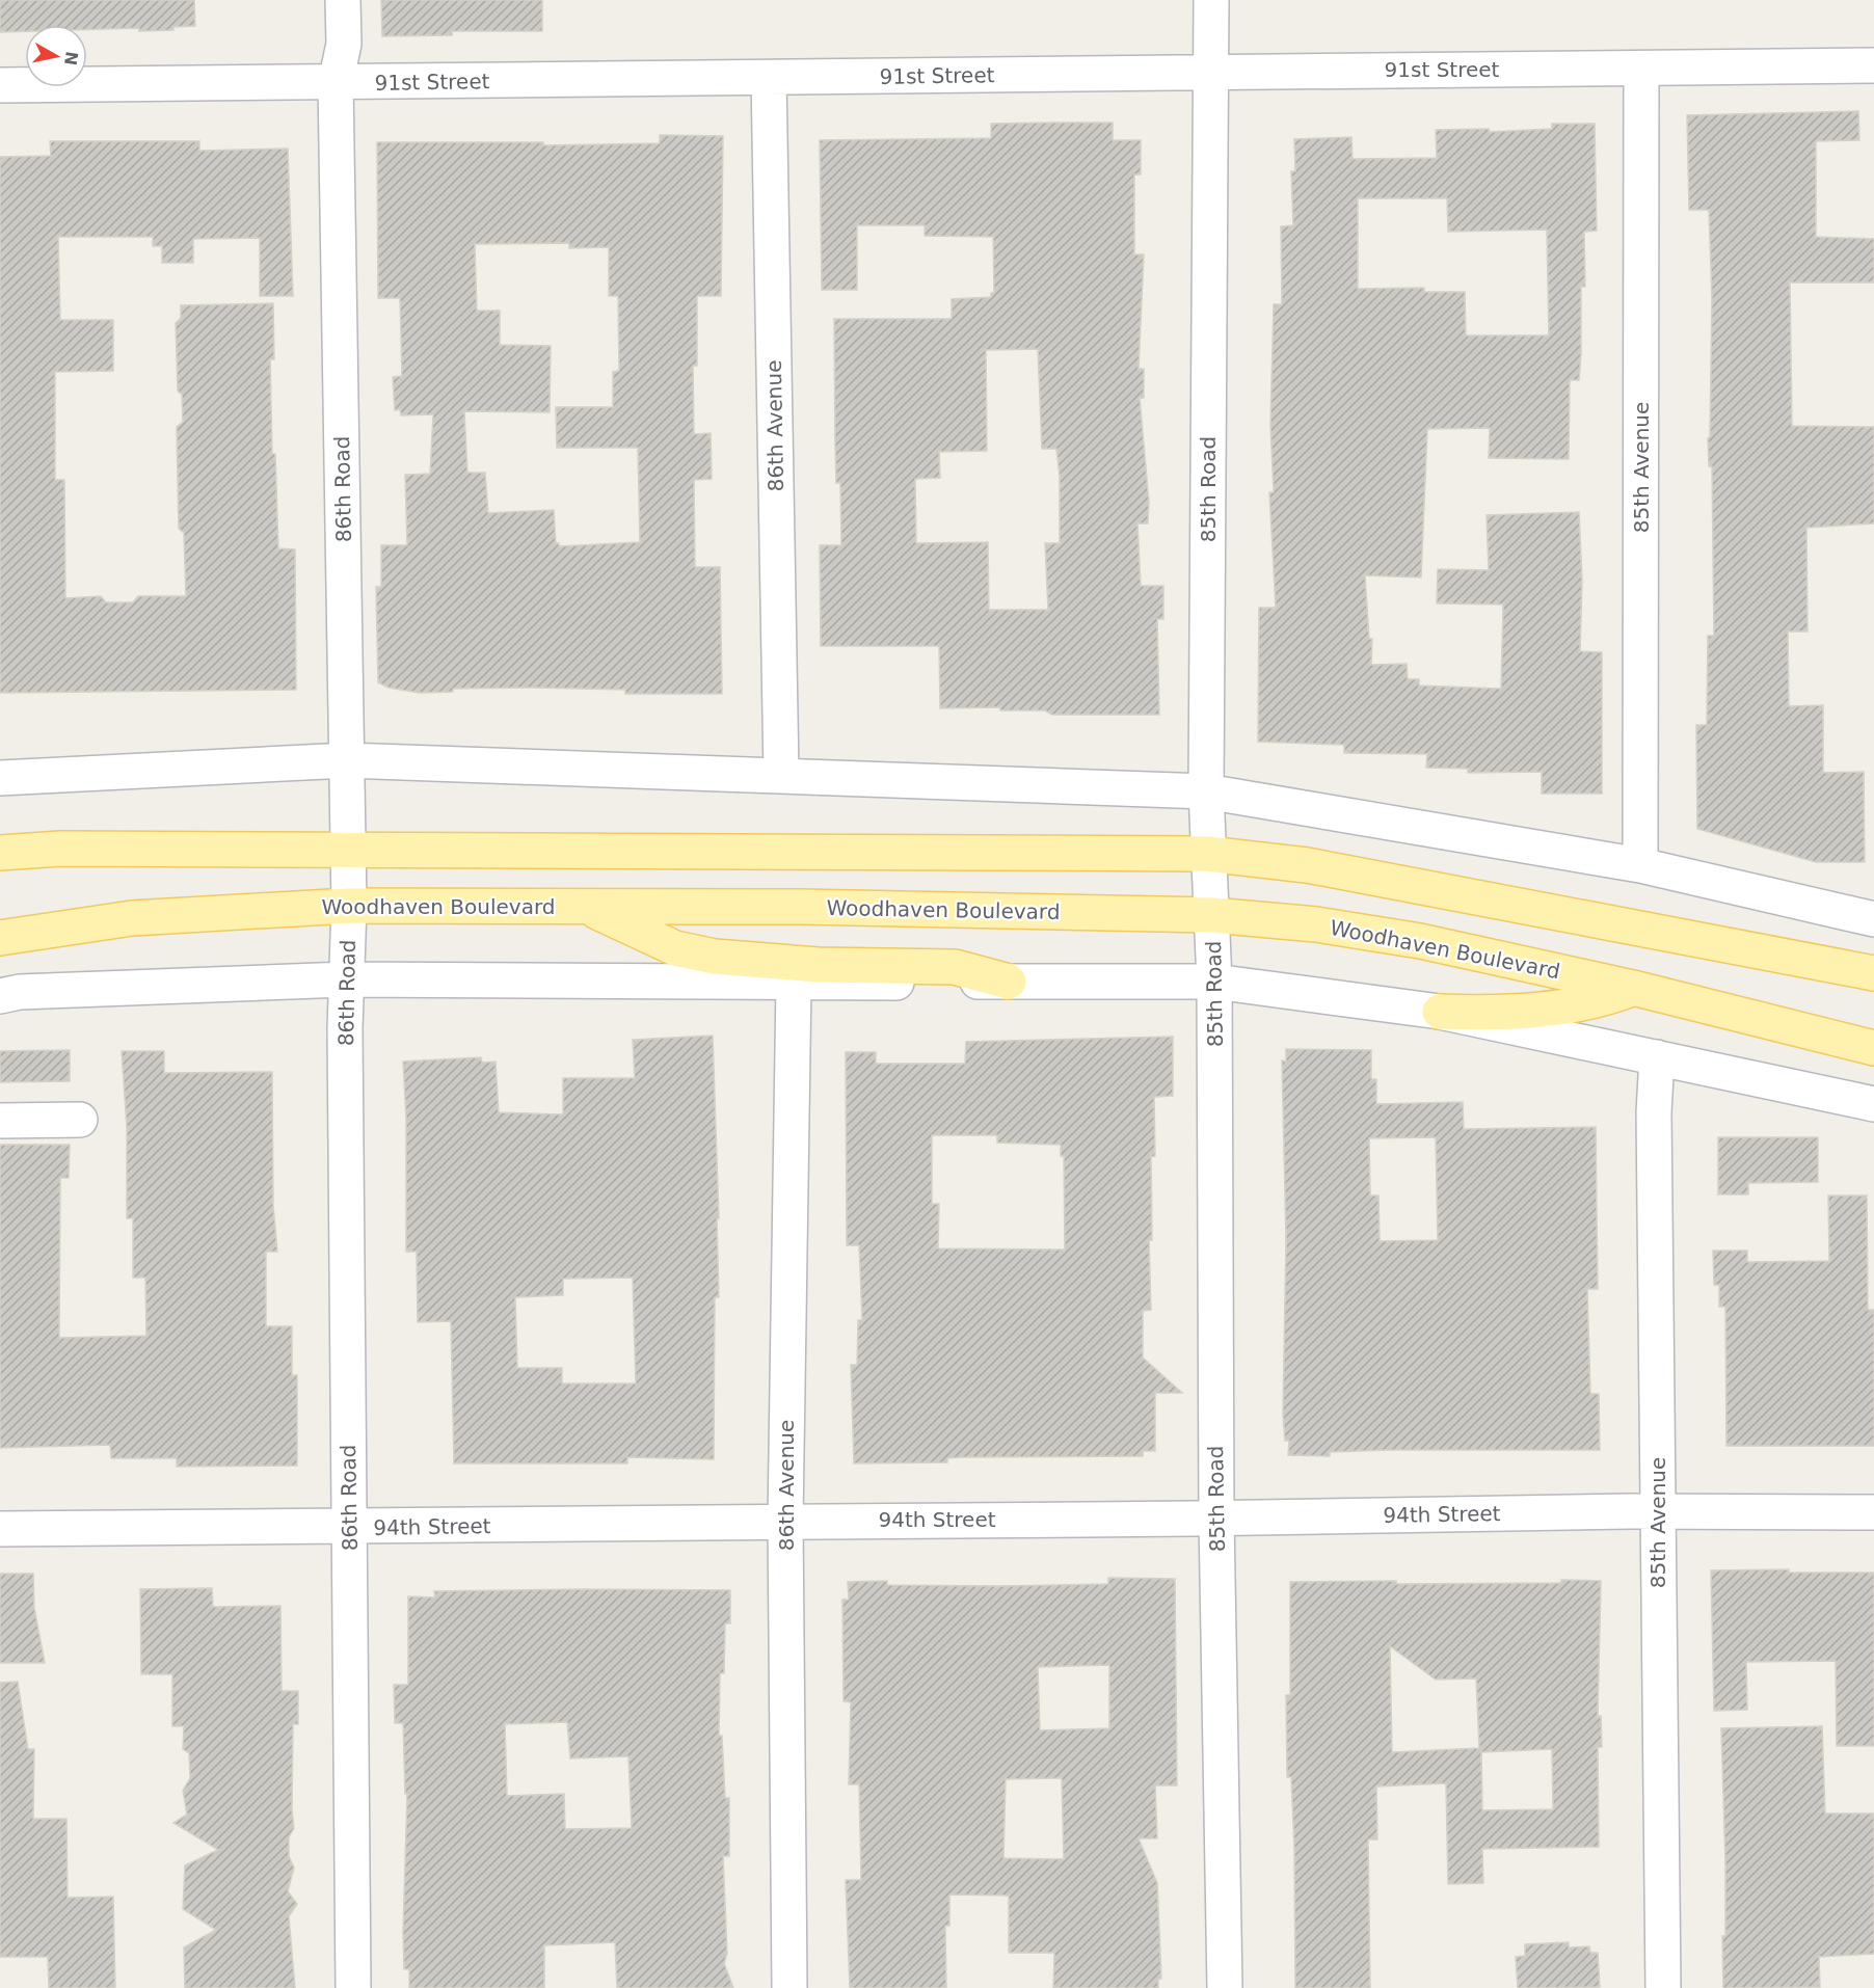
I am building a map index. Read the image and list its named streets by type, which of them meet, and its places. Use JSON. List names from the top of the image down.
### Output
{
  "streets": {
    "main road": ["Woodhaven Boulevard"],
    "street": [
      "91st Street",
      "86th Avenue",
      "85th Avenue",
      "86th Road",
      "85th Road",
      "94th Street"
    ]
  },
  "crossings": [
    ["91st Street", "86th Avenue"],
    ["91st Street", "85th Avenue"],
    ["91st Street", "86th Road"],
    ["91st Street", "85th Road"],
    ["86th Avenue", "94th Street"],
    ["85th Avenue", "94th Street"],
    ["86th Road", "Woodhaven Boulevard"],
    ["86th Road", "94th Street"],
    ["85th Road", "Woodhaven Boulevard"],
    ["85th Road", "94th Street"]
  ],
  "north": "right"
}
